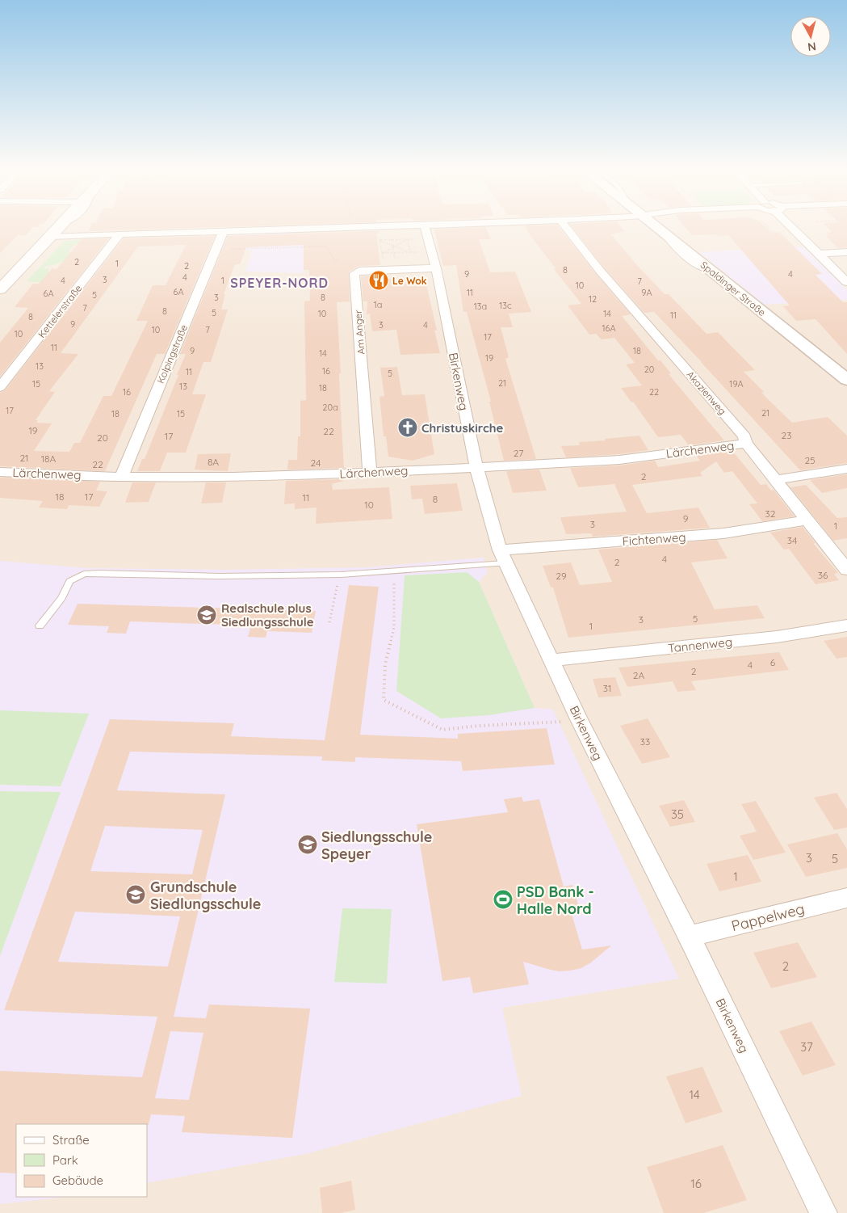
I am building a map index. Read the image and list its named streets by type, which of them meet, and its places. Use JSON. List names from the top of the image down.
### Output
{
  "streets": {
    "street": [
      "Spaldinger Straße",
      "Kettelerstraße",
      "Am Anger",
      "Kolpingstraße",
      "Birkenweg",
      "Akazienweg",
      "Lärchenweg",
      "Fichtenweg",
      "Tannenweg",
      "Pappelweg"
    ]
  },
  "crossings": [
    ["Am Anger", "Birkenweg"],
    ["Am Anger", "Lärchenweg"],
    ["Kolpingstraße", "Lärchenweg"],
    ["Birkenweg", "Lärchenweg"],
    ["Birkenweg", "Fichtenweg"],
    ["Birkenweg", "Tannenweg"],
    ["Birkenweg", "Pappelweg"],
    ["Akazienweg", "Lärchenweg"],
    ["Akazienweg", "Fichtenweg"]
  ],
  "districts": ["SPEYER-NORD"],
  "places": {
    "restaurant": ["Le Wok"],
    "church": ["Christuskirche"],
    "school or university": ["Realschule plus Siedlungsschule", "Siedlungsschule Speyer", "Grundschule Siedlungsschule"],
    "sports": ["PSD Bank - Halle Nord"]
  },
  "house_numbers": [
    "2",
    "1",
    "2",
    "8",
    "9",
    "4",
    "4",
    "3",
    "4",
    "1",
    "7",
    "10",
    "6A",
    "11",
    "9A",
    "6A",
    "5",
    "3",
    "8",
    "12",
    "1a",
    "13c",
    "13a",
    "7",
    "8",
    "5",
    "10",
    "14",
    "11",
    "8",
    "9",
    "3",
    "4",
    "16A",
    "10",
    "7",
    "10",
    "17",
    "11",
    "9",
    "18",
    "14",
    "19",
    "13",
    "20",
    "16",
    "11",
    "5",
    "21",
    "15",
    "19A",
    "13",
    "18",
    "16",
    "22",
    "20a",
    "17",
    "21",
    "18",
    "15",
    "19",
    "22",
    "23",
    "17",
    "20",
    "27",
    "21",
    "18A",
    "25",
    "8A",
    "24",
    "22",
    "2",
    "18",
    "17",
    "11",
    "8",
    "10",
    "32",
    "9",
    "3",
    "1",
    "34",
    "4",
    "2",
    "36",
    "29",
    "5",
    "3",
    "1",
    "6",
    "4",
    "2",
    "2A",
    "31",
    "33",
    "35",
    "3",
    "5",
    "1",
    "2",
    "37",
    "14",
    "16"
  ],
  "legend": ["Straße", "Park", "Gebäude"],
  "north": "bottom"
}
